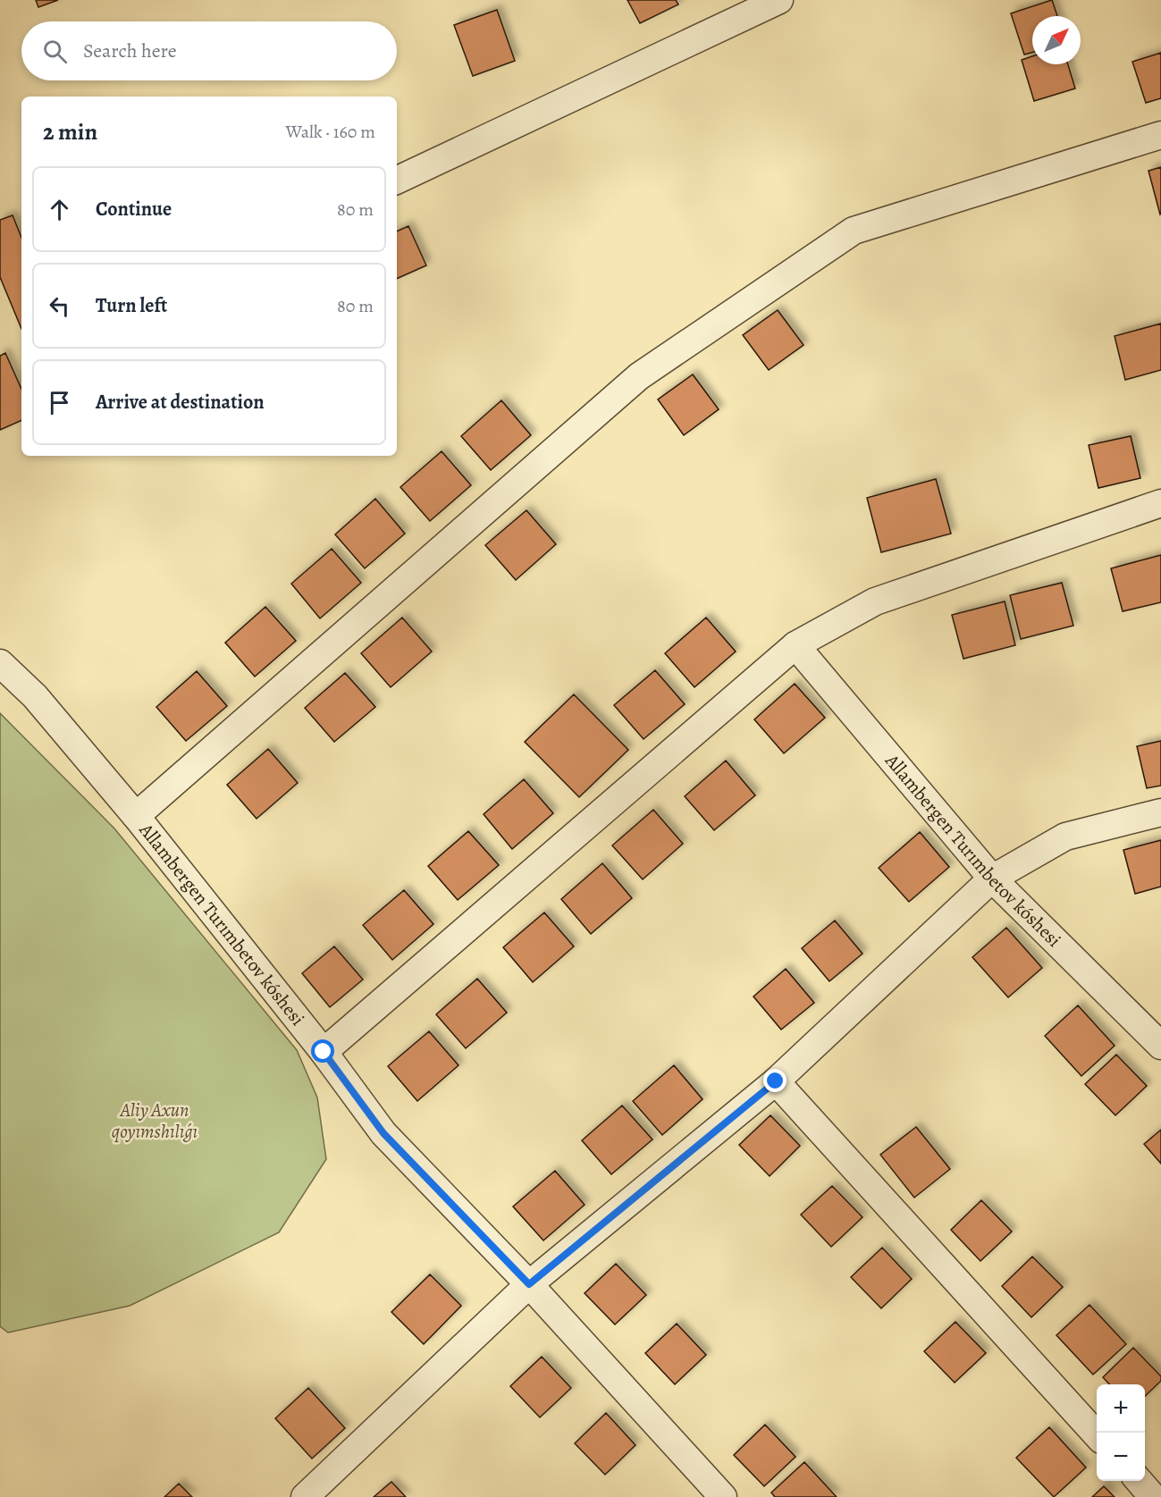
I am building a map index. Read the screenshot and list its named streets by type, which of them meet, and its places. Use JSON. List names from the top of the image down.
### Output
{
  "streets": {
    "street": ["Allambergen Turımbetov kóshesi"]
  },
  "parks": ["Aliy Axun qoyımshılıǵı"],
  "north": "top right",
  "page": {
    "search": "Search here",
    "heading": ["2 min", "Walk · 160 m"],
    "list": [
      ["Continue", "80 m"],
      ["Turn left", "80 m"],
      "Arrive at destination"
    ],
    "map_buttons": ["+", "−"]
  }
}
